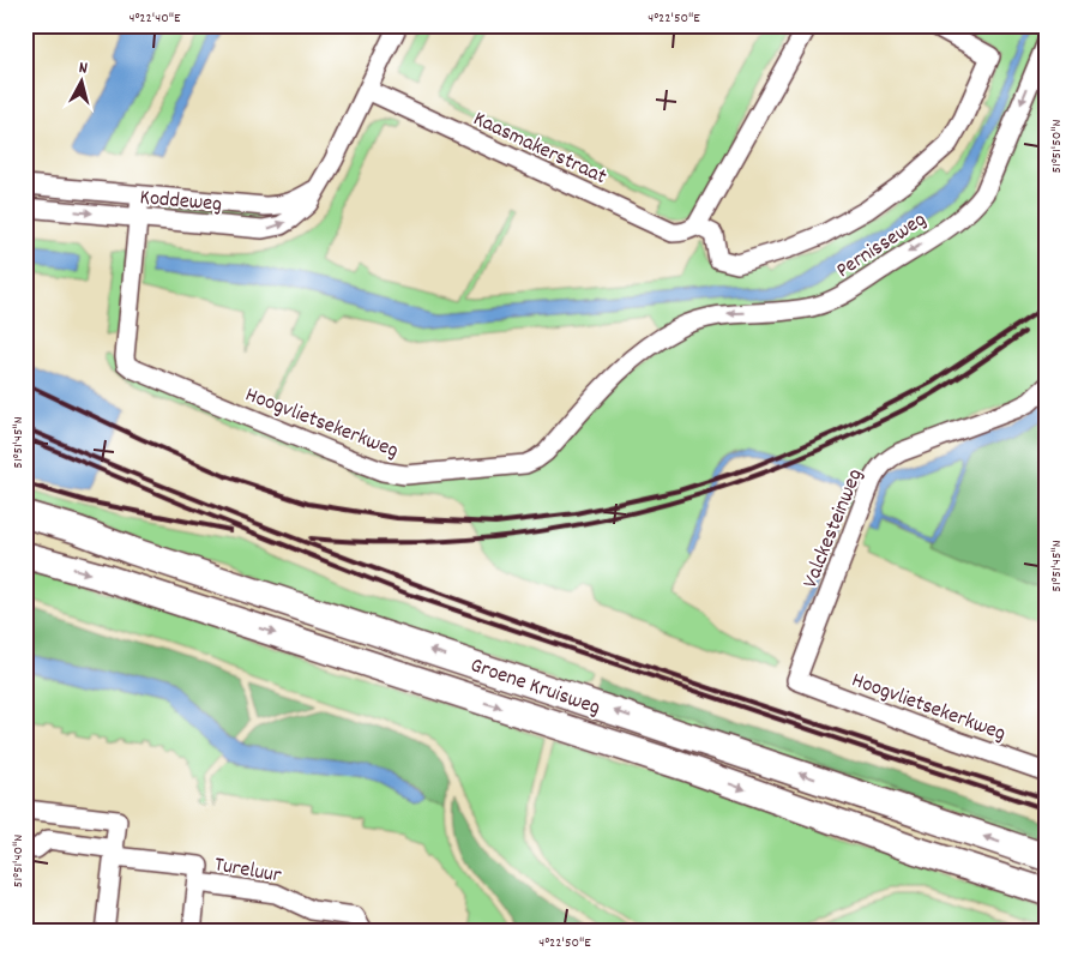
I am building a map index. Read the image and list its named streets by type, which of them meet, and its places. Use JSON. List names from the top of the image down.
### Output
{
  "streets": {
    "main road": ["Groene Kruisweg"],
    "street": [
      "Kaasmakerstraat",
      "Koddeweg",
      "Pernisseweg",
      "Hoogvlietsekerkweg",
      "Valckesteinweg",
      "Tureluur"
    ]
  },
  "crossings": [
    ["Kaasmakerstraat", "Koddeweg"],
    ["Koddeweg", "Hoogvlietsekerkweg"],
    ["Pernisseweg", "Hoogvlietsekerkweg"],
    ["Hoogvlietsekerkweg", "Valckesteinweg"]
  ],
  "one_way": ["Pernisseweg"],
  "north": "top",
  "coordinates": [
    "4°22'40\"E",
    "4°22'50\"E",
    "51°51'50\"N",
    "51°51'45\"N",
    "51°51'40\"N"
  ]
}
